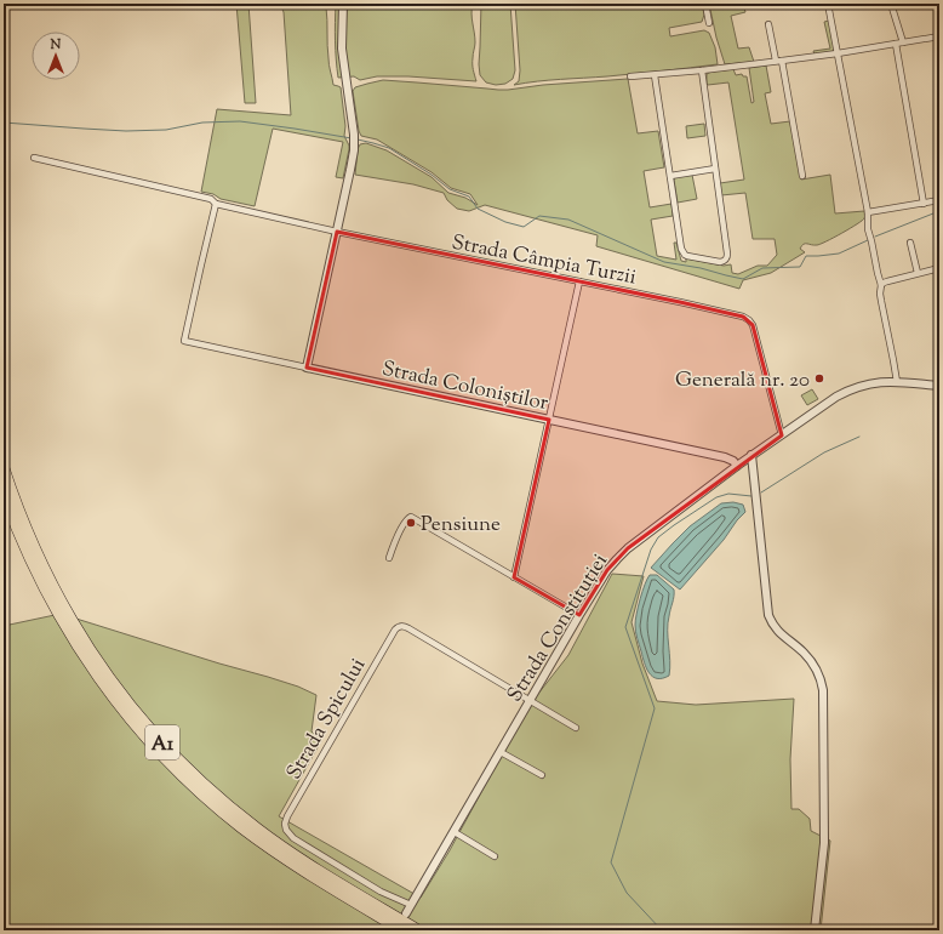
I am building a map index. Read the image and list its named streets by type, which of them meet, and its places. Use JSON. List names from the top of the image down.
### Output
{
  "streets": {
    "highway": ["A1"],
    "street": [
      "Strada Câmpia Turzii",
      "Strada Coloniștilor",
      "Strada Constituției",
      "Strada Spicului"
    ]
  },
  "crossings": [
    ["Strada Câmpia Turzii", "Strada Coloniștilor"],
    ["Strada Câmpia Turzii", "Strada Constituției"],
    ["Strada Coloniștilor", "Strada Constituției"],
    ["Strada Constituției", "Strada Spicului"]
  ],
  "places": ["Generală nr. 20", "Pensiune"],
  "north": "top"
}
